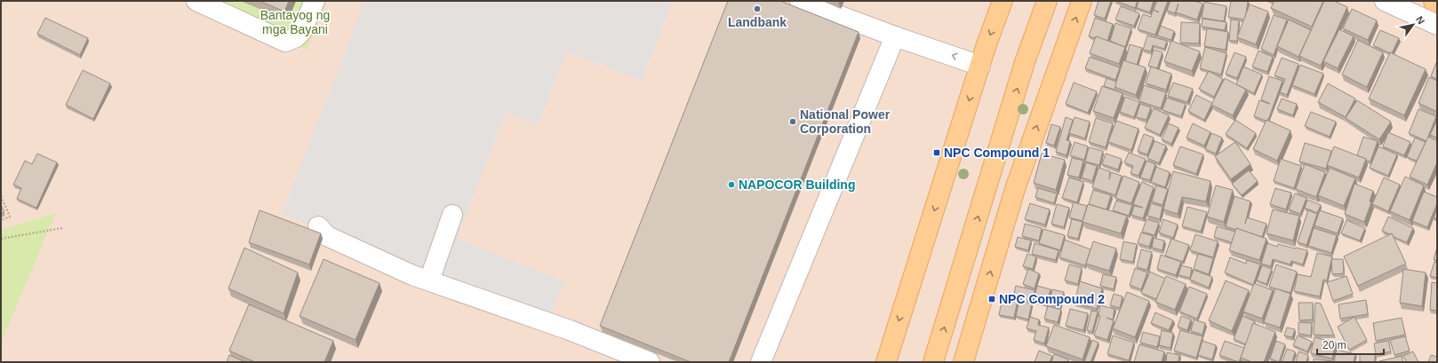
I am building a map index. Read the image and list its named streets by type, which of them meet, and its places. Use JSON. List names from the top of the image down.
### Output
{
  "parks": ["Bantayog ng mga Bayani"],
  "places": {
    "other": ["Landbank", "National Power Corporation", "NAPOCOR Building"],
    "transit": ["NPC Compound 1", "NPC Compound 2"]
  },
  "scale_bar": "20 m",
  "north": "top right"
}
